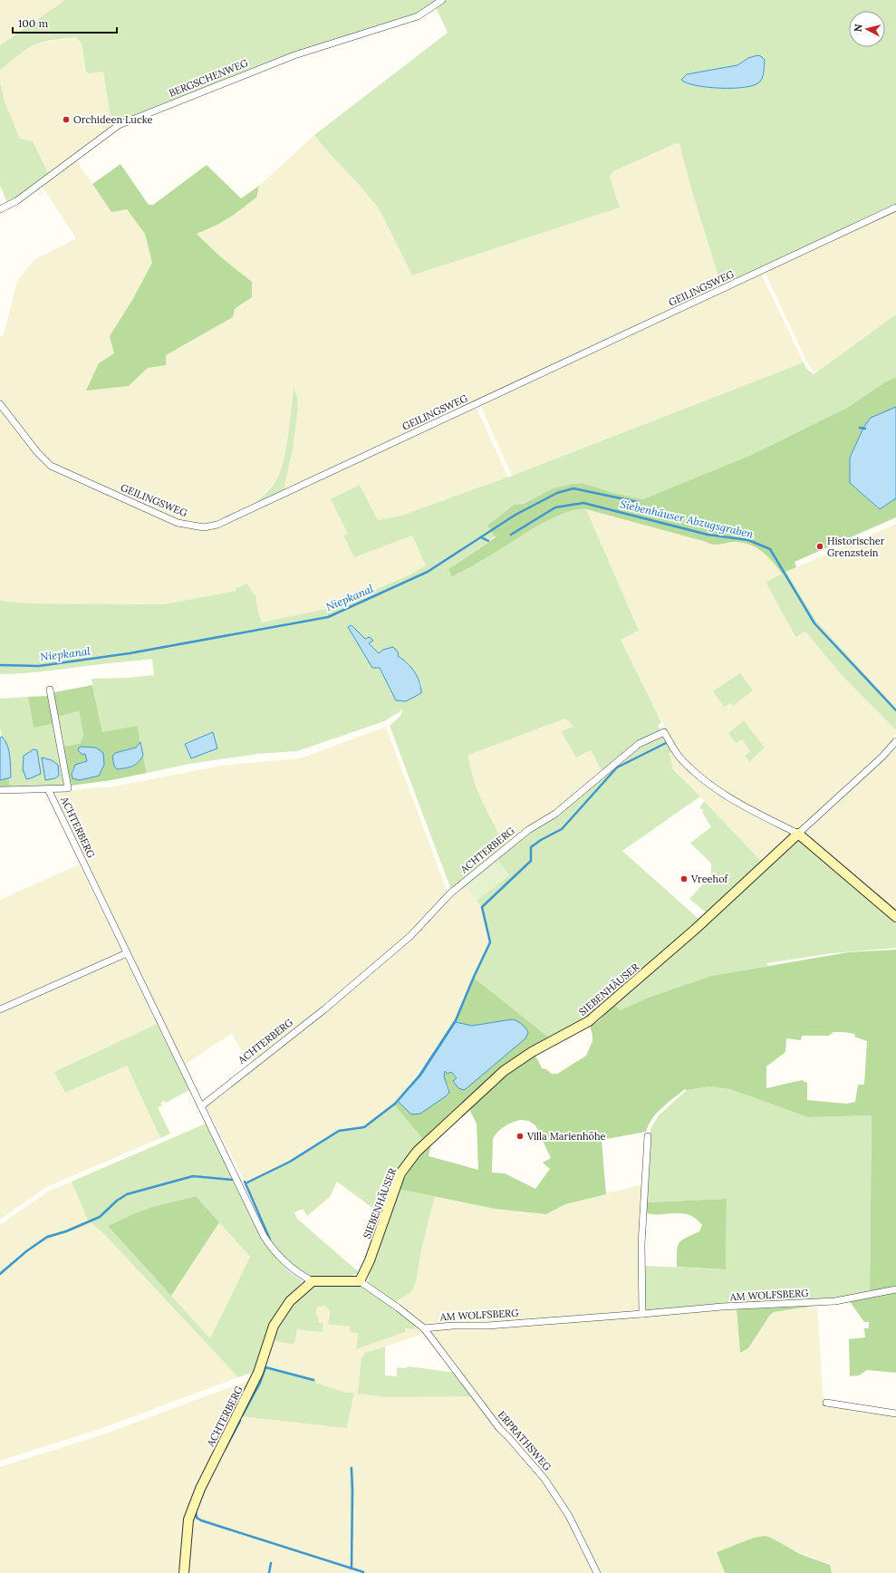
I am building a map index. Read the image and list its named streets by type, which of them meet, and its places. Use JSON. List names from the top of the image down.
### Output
{
  "streets": {
    "street": [
      "BERGSCHENWEG",
      "GEILINGSWEG",
      "ACHTERBERG",
      "SIEBENHÄUSER",
      "AM WOLFSBERG",
      "ERPRATHSWEG"
    ]
  },
  "crossings": [
    ["ACHTERBERG", "SIEBENHÄUSER"],
    ["ACHTERBERG", "ERPRATHSWEG"],
    ["SIEBENHÄUSER", "ERPRATHSWEG"],
    ["AM WOLFSBERG", "ERPRATHSWEG"]
  ],
  "water": ["Siebenhäuser Abzugsgraben", "Niepkanal"],
  "places": [
    "Orchideen Lucke",
    "Historischer Grenzstein",
    "Vreehof",
    "Villa Marienhöhe"
  ],
  "scale_bar": "100 m",
  "north": "left"
}
